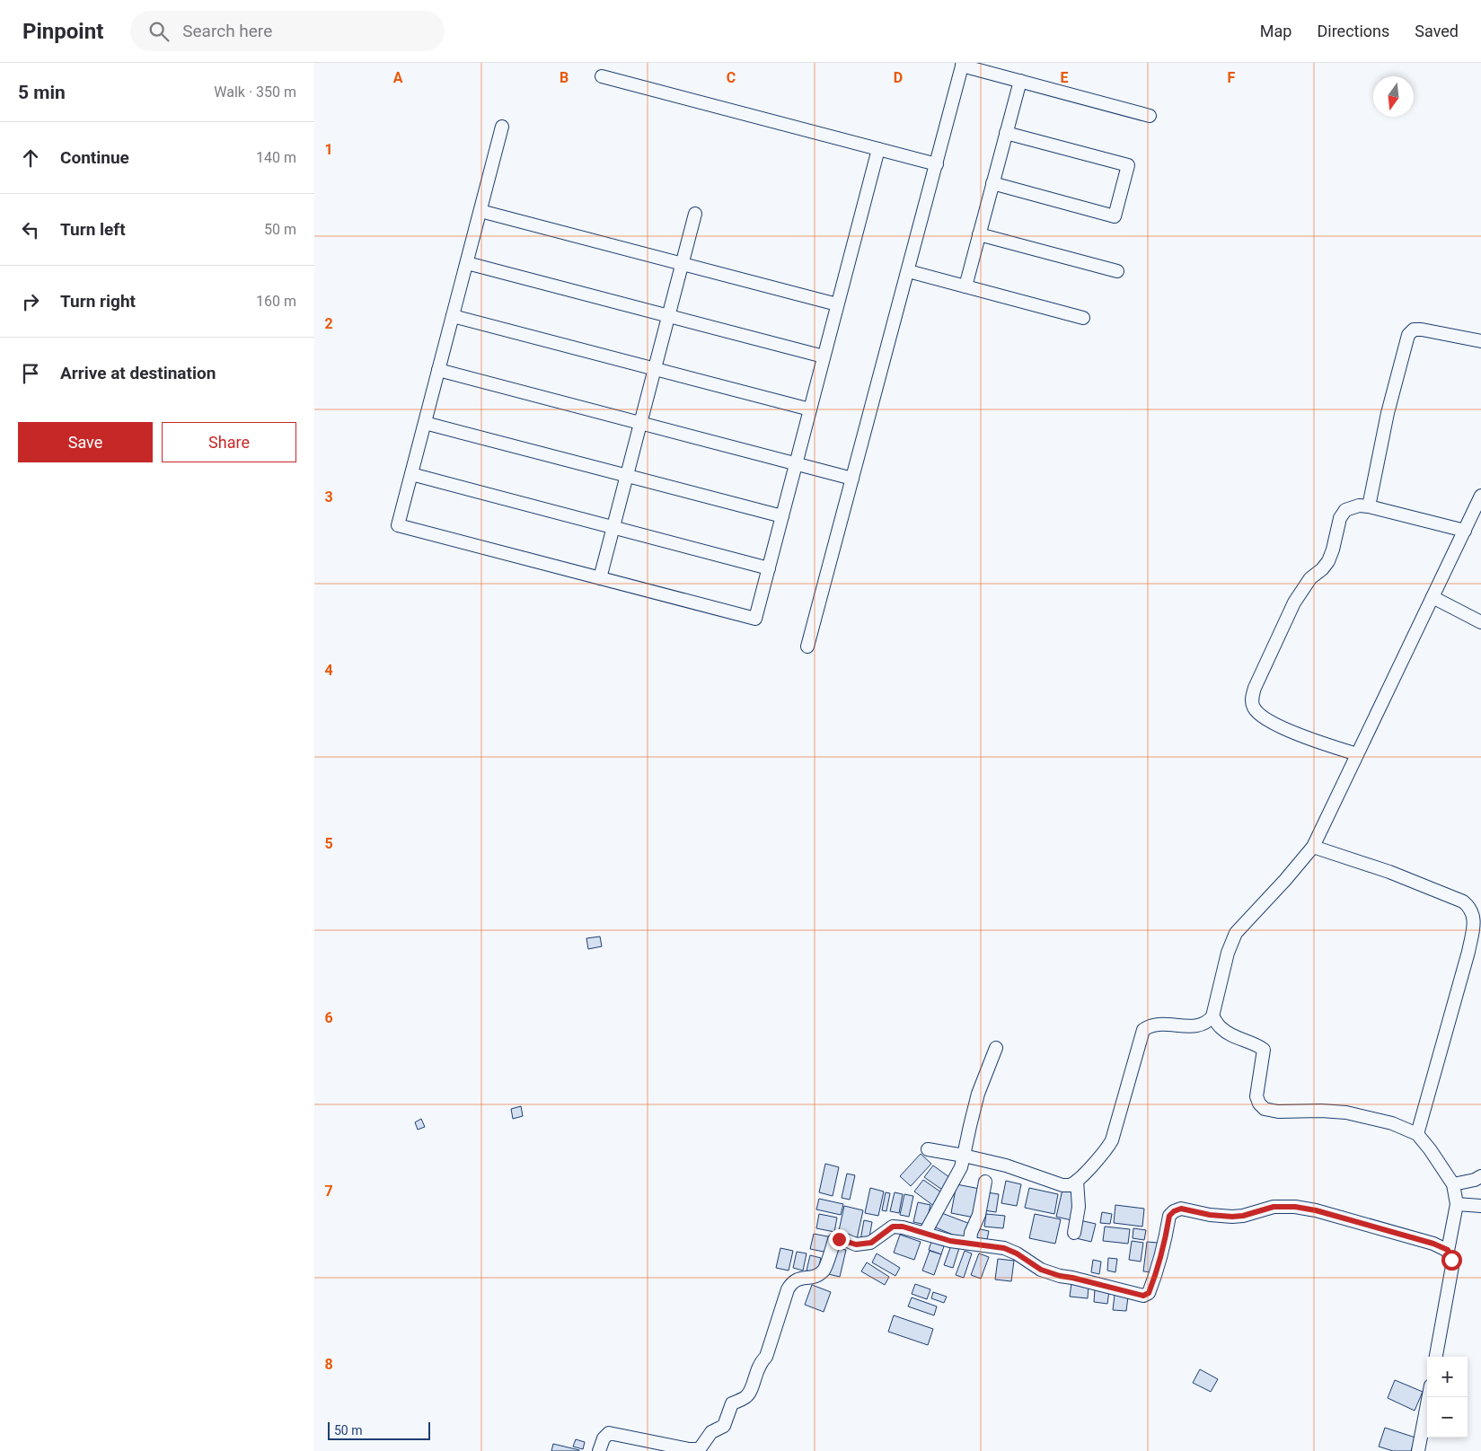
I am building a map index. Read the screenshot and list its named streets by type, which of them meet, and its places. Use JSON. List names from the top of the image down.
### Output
{
  "scale_bar": "50 m",
  "north": "bottom",
  "page": {
    "header": "Pinpoint",
    "search": "Search here",
    "nav": ["Map", "Directions", "Saved"],
    "heading": ["5 min", "Walk · 350 m"],
    "list": [
      ["Continue", "140 m"],
      ["Turn left", "50 m"],
      ["Turn right", "160 m"],
      "Arrive at destination"
    ],
    "buttons": ["Save", "Share"],
    "map_buttons": ["+", "−"],
    "scale": "50 m"
  },
  "grid": {
    "columns": [
      "A",
      "B",
      "C",
      "D",
      "E",
      "F"
    ],
    "rows": [
      "1",
      "2",
      "3",
      "4",
      "5",
      "6",
      "7",
      "8"
    ]
  }
}
